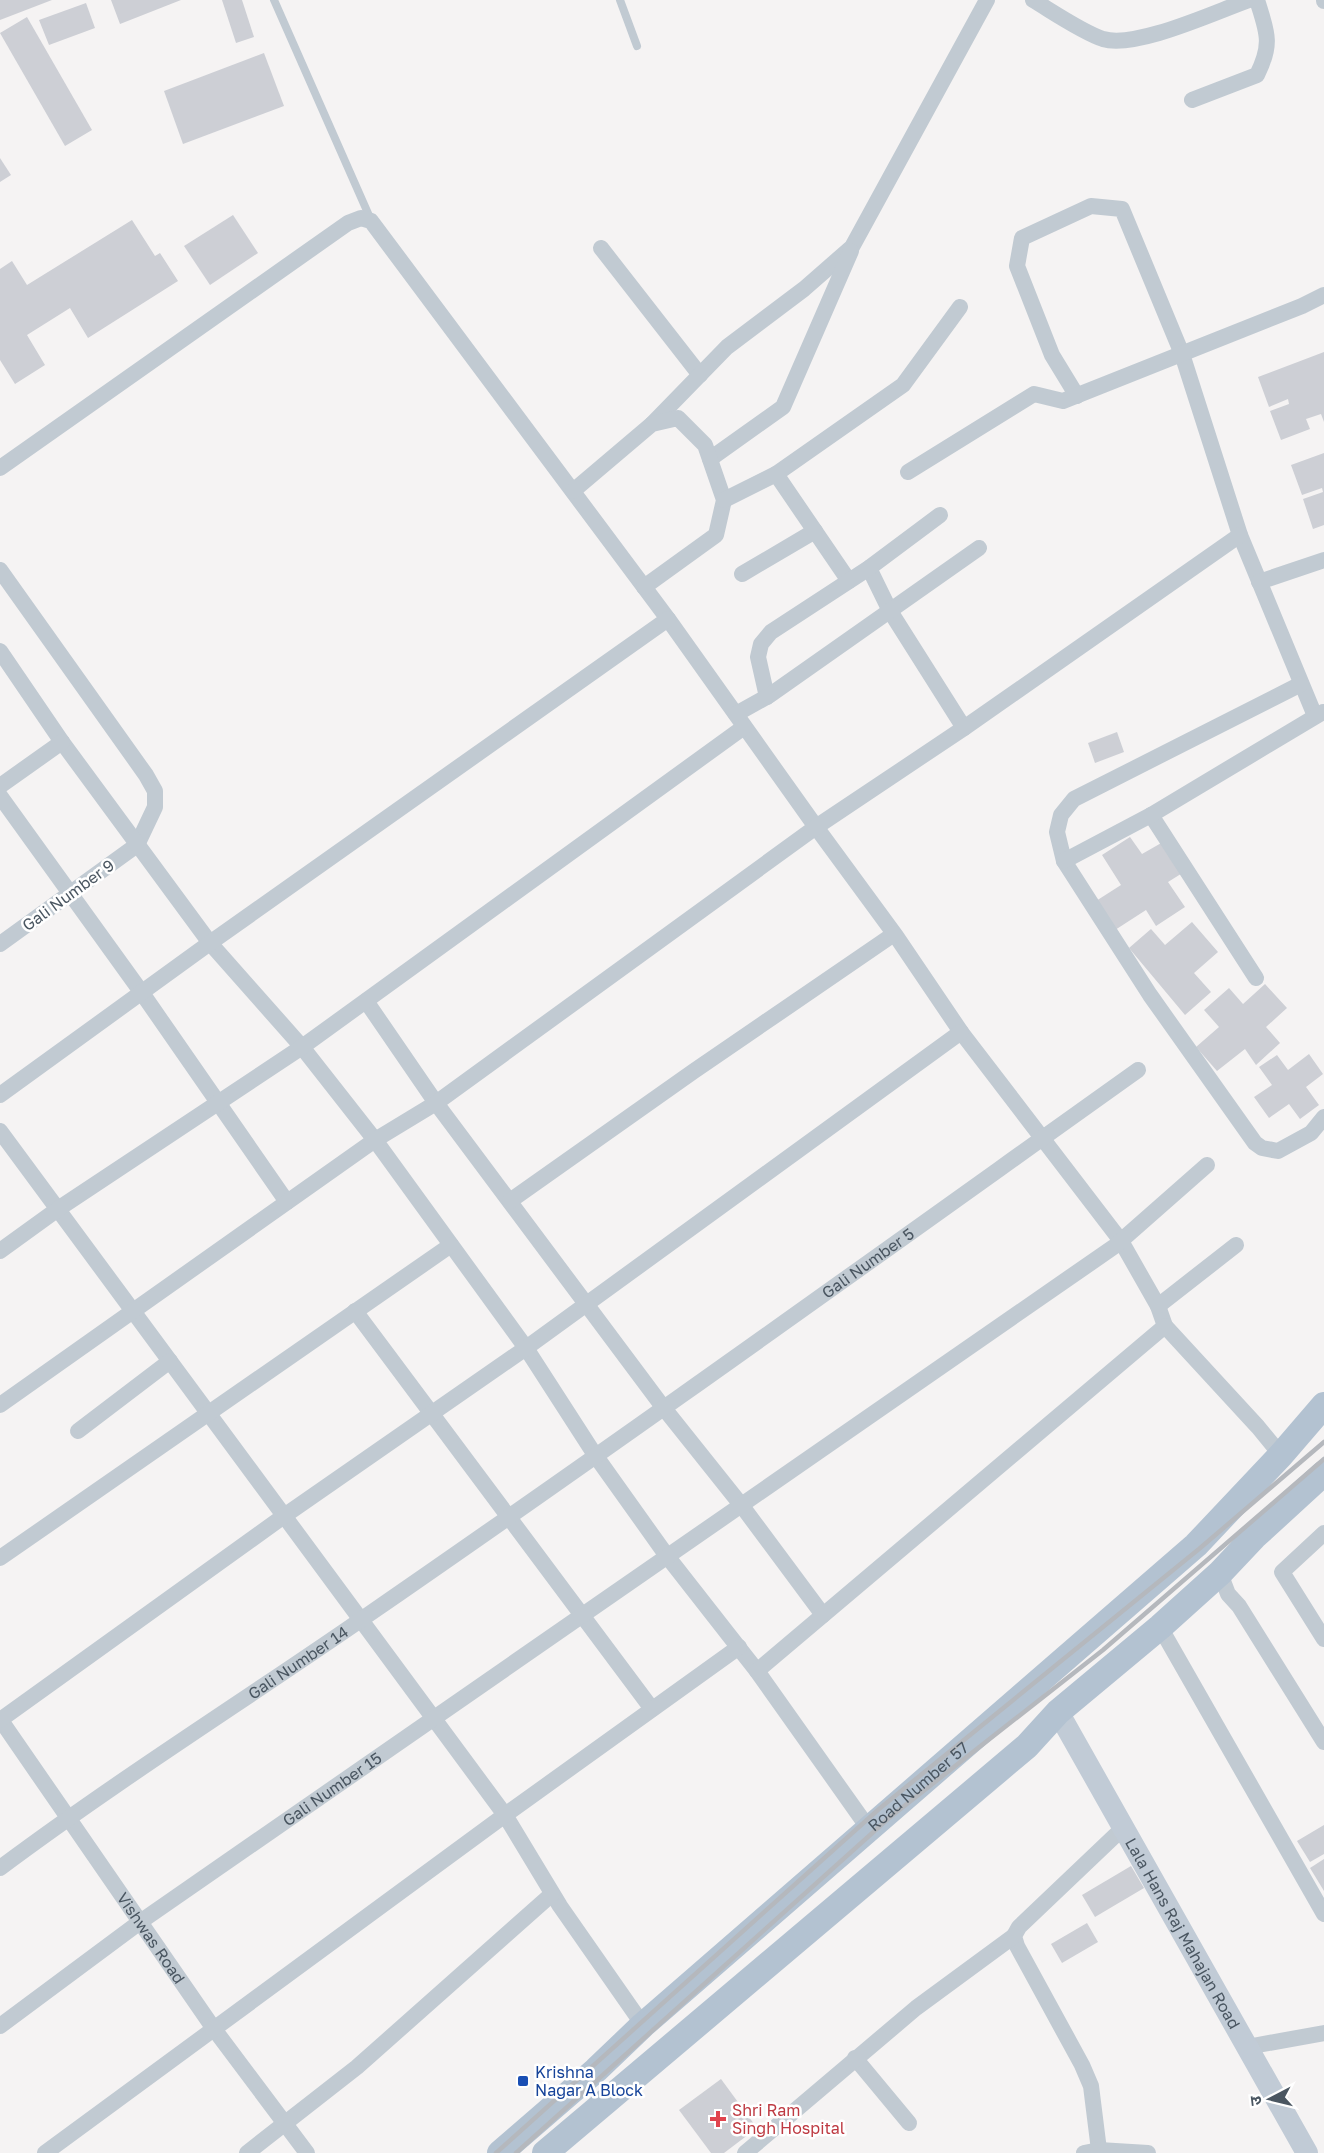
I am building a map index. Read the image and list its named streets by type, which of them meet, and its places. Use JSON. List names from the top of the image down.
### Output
{
  "streets": {
    "main road": ["Road Number 57"],
    "street": [
      "Gali Number 9",
      "Gali Number 5",
      "Gali Number 14",
      "Gali Number 15",
      "Lala Hans Raj Mahajan Road",
      "Vishwas Road"
    ]
  },
  "crossings": [
    ["Gali Number 5", "Gali Number 14"],
    ["Gali Number 14", "Vishwas Road"],
    ["Gali Number 15", "Vishwas Road"]
  ],
  "places": {
    "transit": ["Krishna Nagar A Block"],
    "health": ["Shri Ram Singh Hospital"]
  },
  "north": "left"
}
